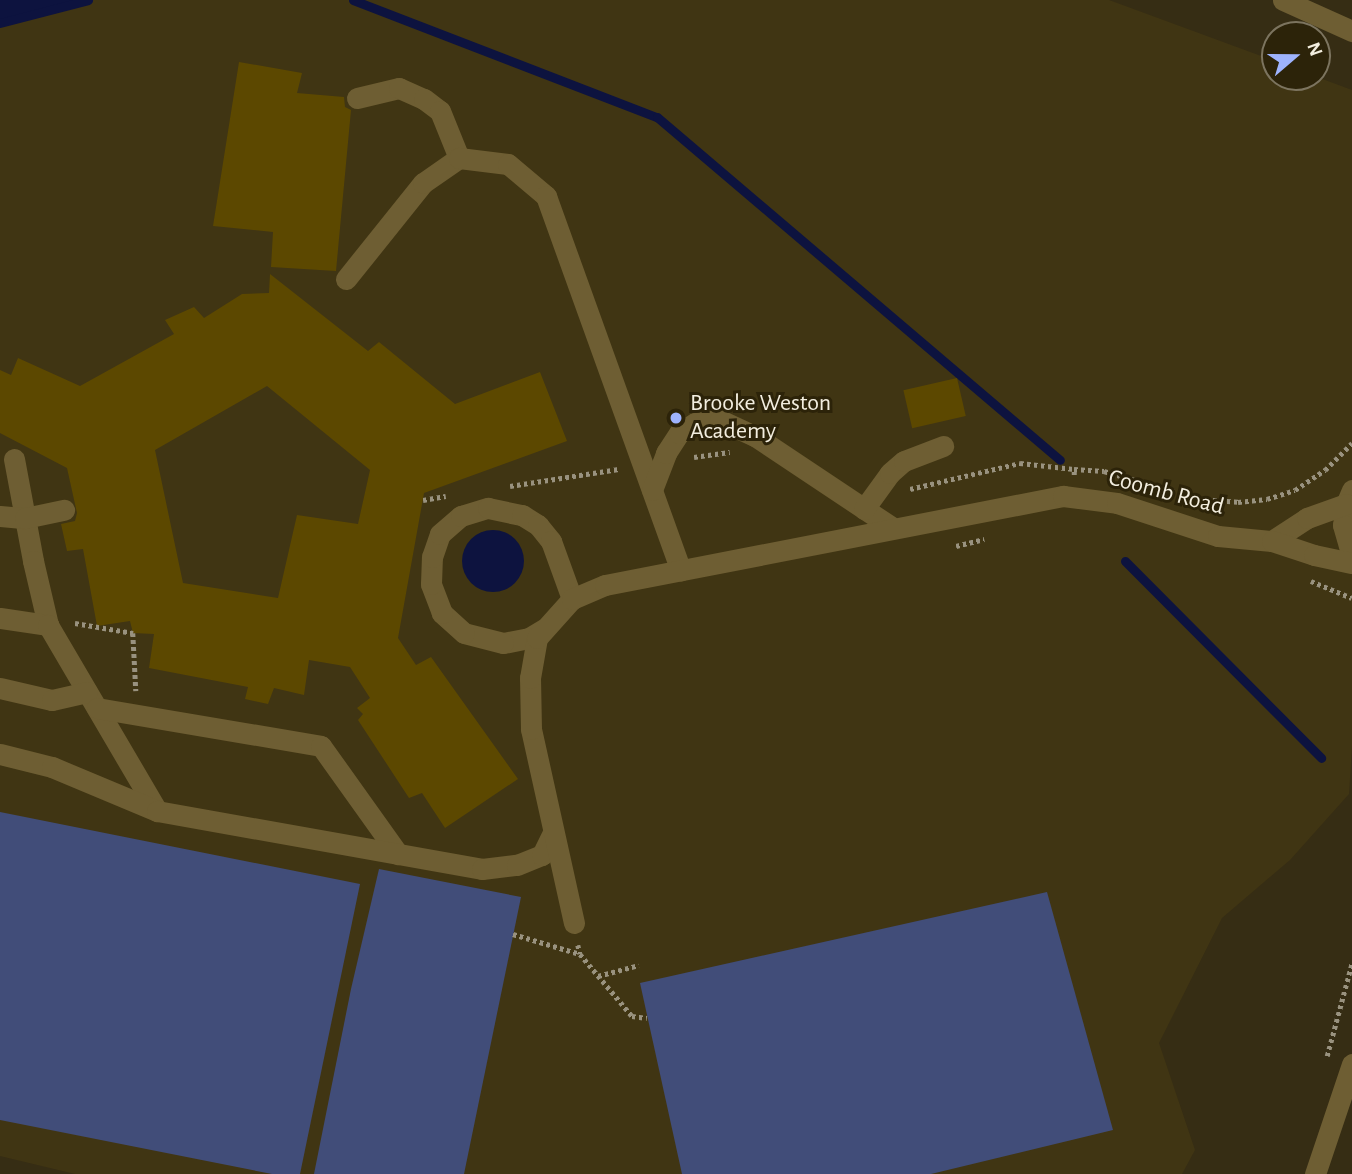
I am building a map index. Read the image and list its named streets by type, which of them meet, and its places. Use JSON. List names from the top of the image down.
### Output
{
  "streets": {
    "street": ["Coomb Road"]
  },
  "places": ["Brooke Weston Academy"],
  "north": "right"
}
